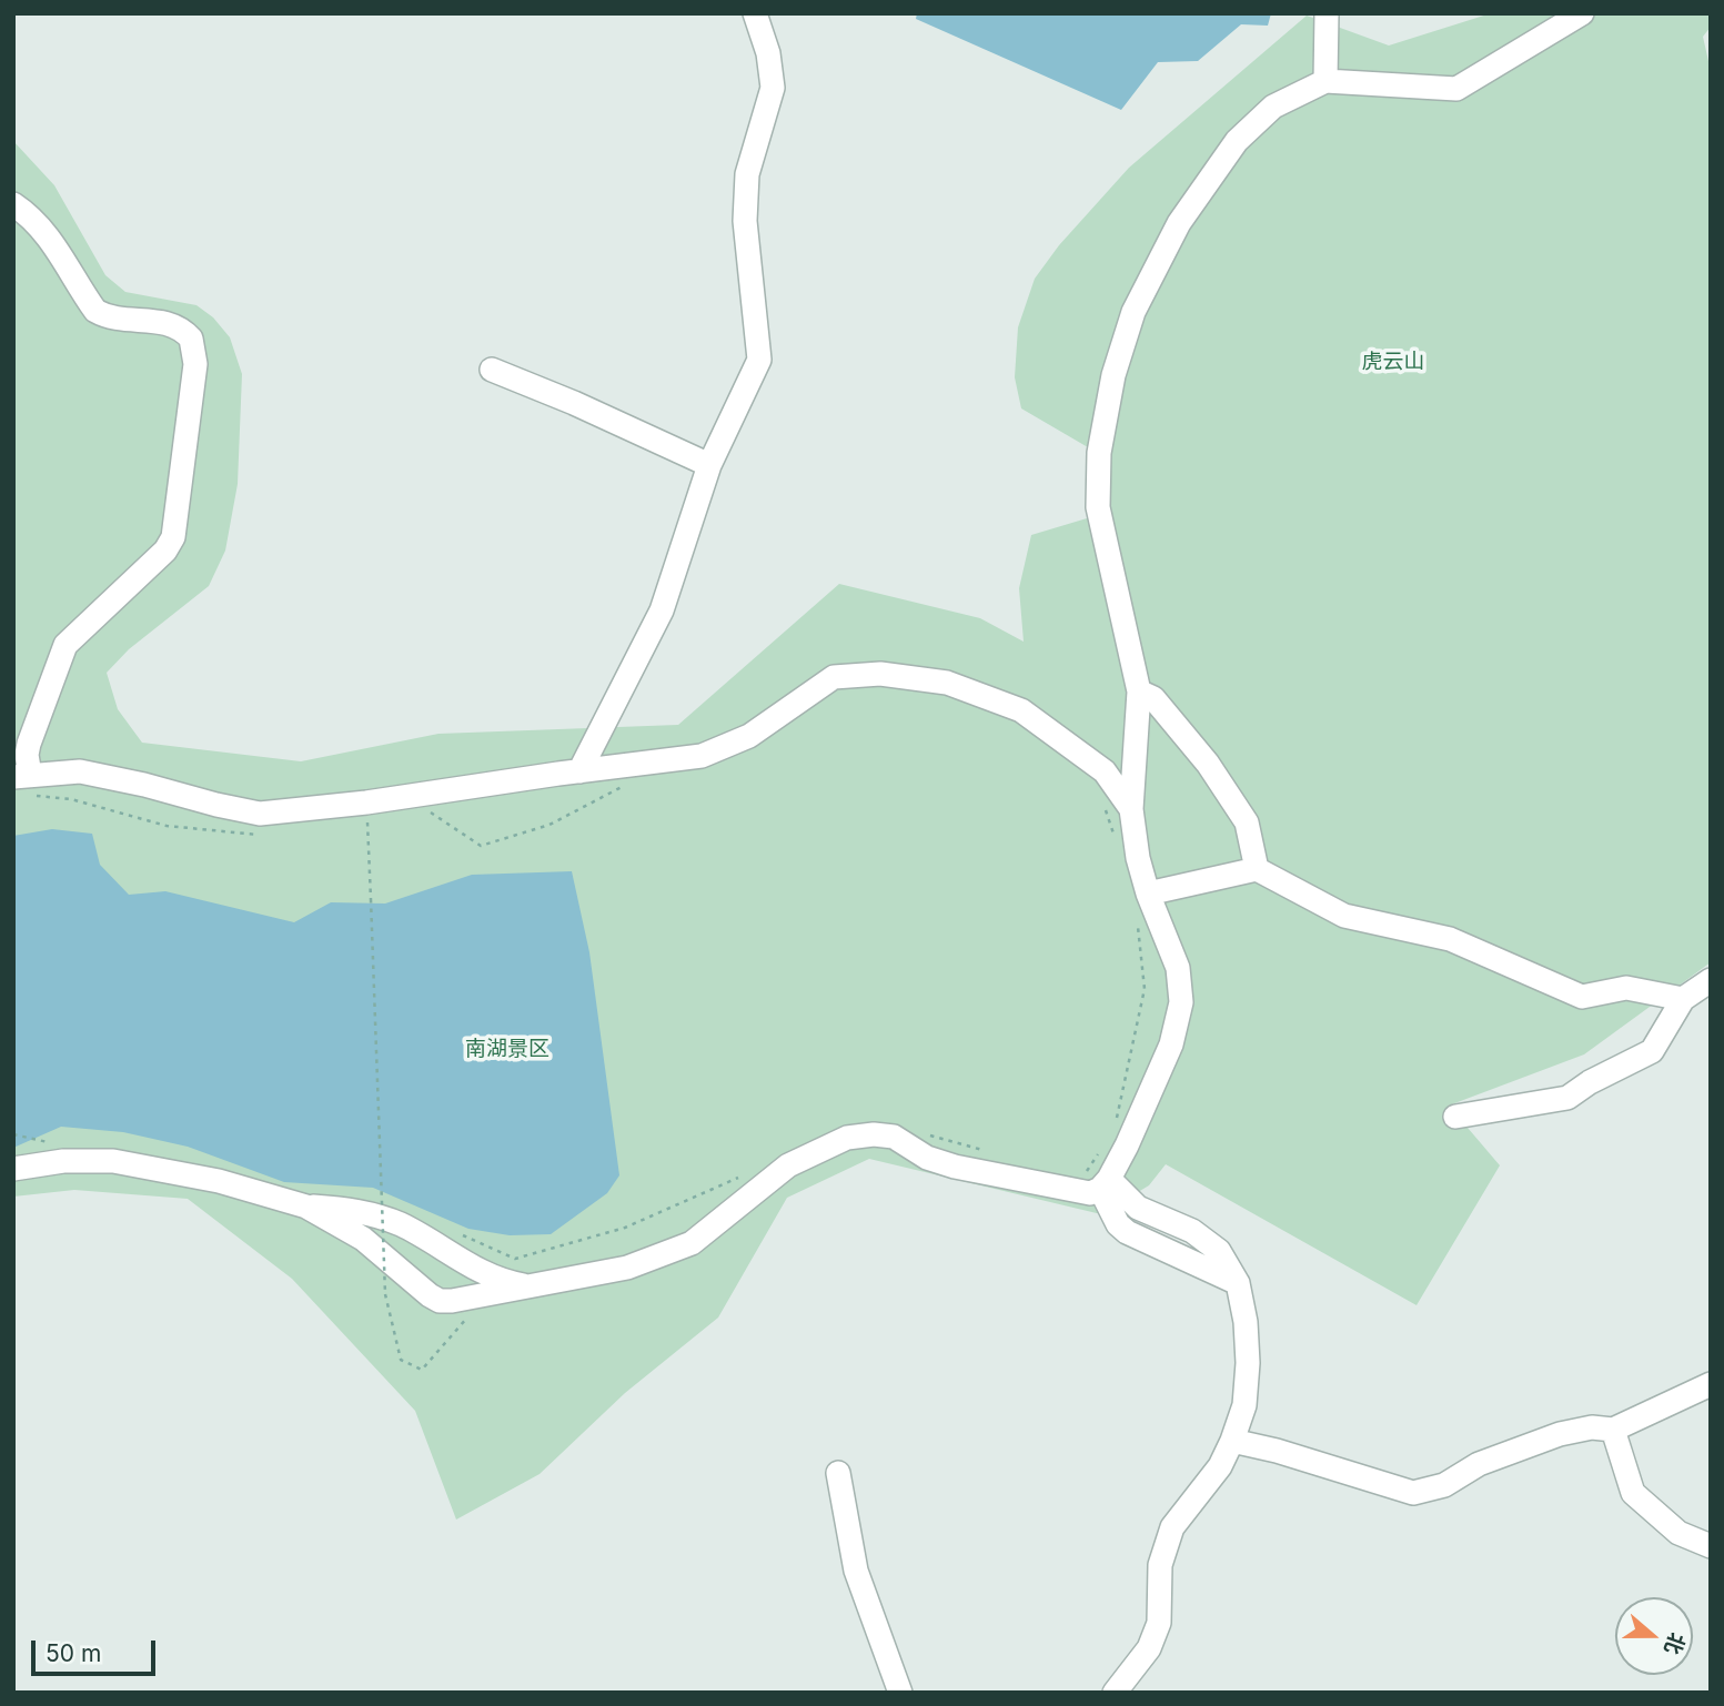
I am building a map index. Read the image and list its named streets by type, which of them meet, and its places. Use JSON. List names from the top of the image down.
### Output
{
  "parks": ["虎云山", "南湖景区"],
  "scale_bar": "50 m",
  "north": "right"
}
